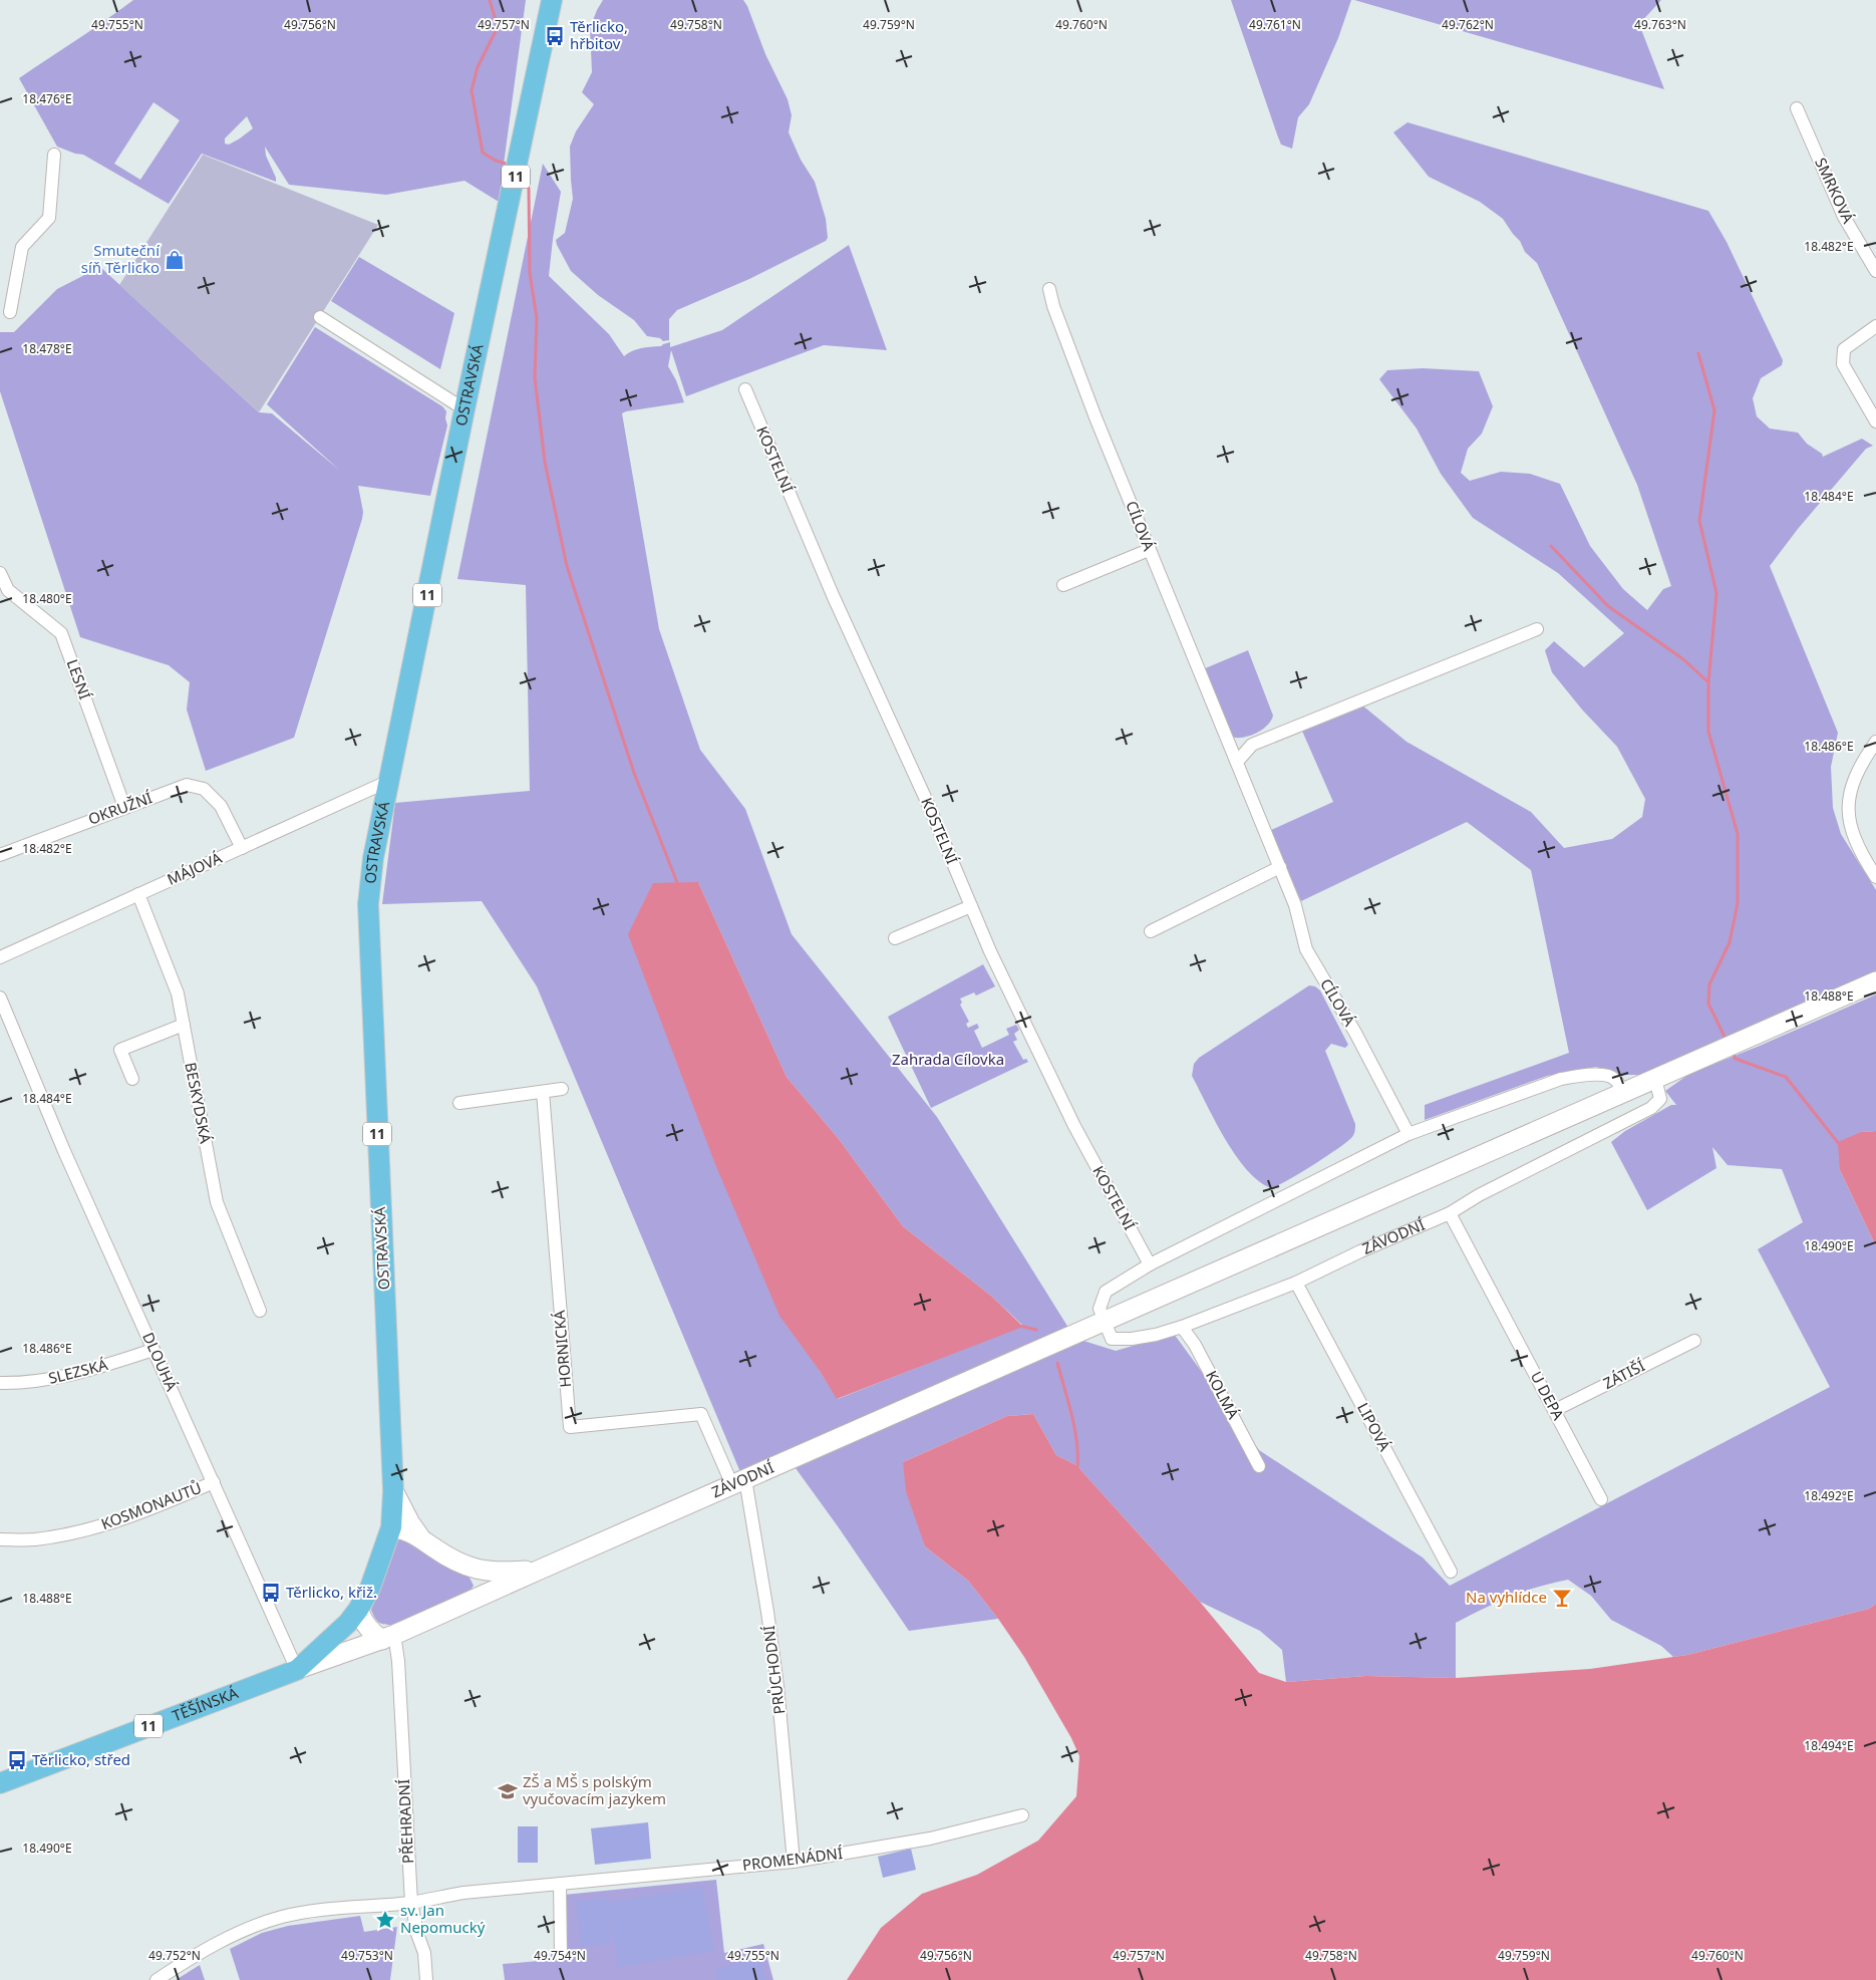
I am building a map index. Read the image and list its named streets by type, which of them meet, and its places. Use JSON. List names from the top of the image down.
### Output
{
  "streets": {
    "main road": [
      "11",
      "OSTRAVSKÁ",
      "ZÁVODNÍ",
      "TĚŠÍNSKÁ"
    ],
    "street": [
      "SMRKOVÁ",
      "KOSTELNÍ",
      "CÍLOVÁ",
      "LESNÍ",
      "OKRUŽNÍ",
      "MÁJOVÁ",
      "BESKYDSKÁ",
      "HORNICKÁ",
      "DLOUHÁ",
      "SLEZSKÁ",
      "ZÁTIŠÍ",
      "KOLMÁ",
      "U DEPA",
      "LIPOVÁ",
      "KOSMONAUTŮ",
      "PRŮCHODNÍ",
      "PŘEHRADNÍ",
      "PROMENÁDNÍ"
    ]
  },
  "crossings": [
    ["OSTRAVSKÁ", "MÁJOVÁ"],
    ["OSTRAVSKÁ", "DLOUHÁ"],
    ["OSTRAVSKÁ", "TĚŠÍNSKÁ"],
    ["LESNÍ", "OKRUŽNÍ"],
    ["OKRUŽNÍ", "MÁJOVÁ"],
    ["MÁJOVÁ", "BESKYDSKÁ"],
    ["ZÁVODNÍ", "HORNICKÁ"],
    ["ZÁVODNÍ", "KOLMÁ"],
    ["ZÁVODNÍ", "U DEPA"],
    ["ZÁVODNÍ", "LIPOVÁ"],
    ["ZÁVODNÍ", "PRŮCHODNÍ"],
    ["ZÁVODNÍ", "TĚŠÍNSKÁ"],
    ["ZÁVODNÍ", "PŘEHRADNÍ"],
    ["HORNICKÁ", "PRŮCHODNÍ"],
    ["DLOUHÁ", "SLEZSKÁ"],
    ["DLOUHÁ", "KOSMONAUTŮ"],
    ["DLOUHÁ", "TĚŠÍNSKÁ"],
    ["ZÁTIŠÍ", "U DEPA"],
    ["PRŮCHODNÍ", "PROMENÁDNÍ"],
    ["TĚŠÍNSKÁ", "PŘEHRADNÍ"],
    ["PŘEHRADNÍ", "PROMENÁDNÍ"]
  ],
  "parks": ["Zahrada Cílovka"],
  "places": {
    "bus stop": ["Těrlicko, hřbitov", "Těrlicko, křiž.", "Těrlicko, střed"],
    "shop": ["Smuteční síň Těrlicko"],
    "bar": ["Na vyhlídce"],
    "school or university": ["ZŠ a MŠ s polským vyučovacím jazykem"],
    "place": ["sv. Jan Nepomucký"]
  },
  "coordinates": [
    "49.755°N",
    "49.756°N",
    "49.757°N",
    "49.758°N",
    "49.759°N",
    "49.760°N",
    "49.761°N",
    "49.762°N",
    "49.763°N",
    "18.476°E",
    "18.482°E",
    "18.478°E",
    "18.484°E",
    "18.480°E",
    "18.486°E",
    "18.488°E",
    "18.490°E",
    "18.492°E",
    "18.494°E",
    "49.752°N",
    "49.753°N",
    "49.754°N"
  ]
}
